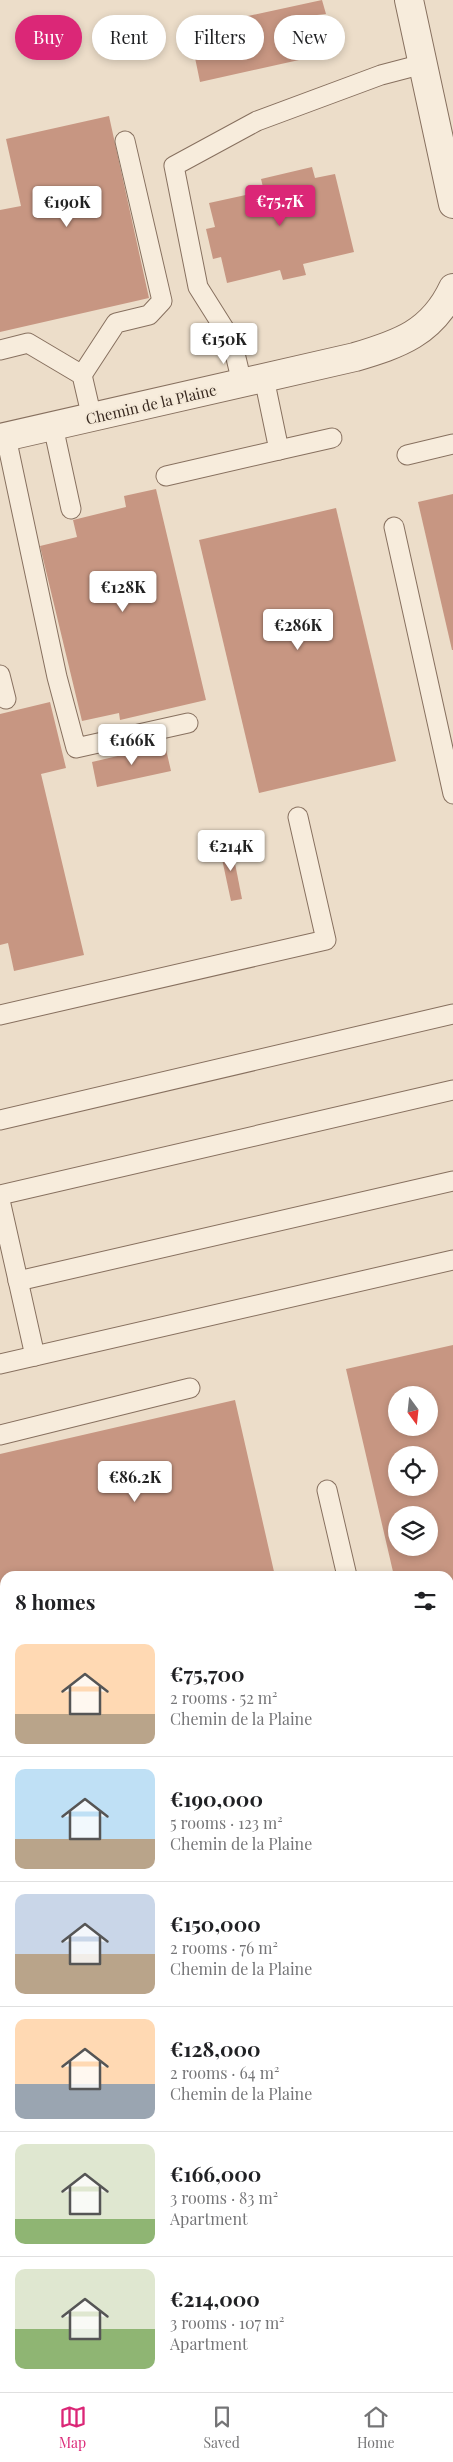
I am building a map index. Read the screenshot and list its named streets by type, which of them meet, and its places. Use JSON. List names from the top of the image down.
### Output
{
  "streets": {
    "street": ["Chemin de la Plaine"]
  },
  "north": "bottom",
  "page": {
    "chip": [
      "Buy",
      "Rent",
      "Filters",
      "New"
    ],
    "price": [
      "€75.7K",
      "€190K",
      "€150K",
      "€128K",
      "€286K",
      "€166K",
      "€214K",
      "€86.2K"
    ],
    "heading": "8 homes",
    "list": [
      {
        "name": "€75,700",
        "note": "2 rooms · 52 m² · Chemin de la Plaine"
      },
      {
        "name": "€190,000",
        "note": "5 rooms · 123 m² · Chemin de la Plaine"
      },
      {
        "name": "€150,000",
        "note": "2 rooms · 76 m² · Chemin de la Plaine"
      },
      {
        "name": "€128,000",
        "note": "2 rooms · 64 m² · Chemin de la Plaine"
      },
      {
        "name": "€166,000",
        "note": "3 rooms · 83 m² · Apartment"
      },
      {
        "name": "€214,000",
        "note": "3 rooms · 107 m² · Apartment"
      }
    ],
    "tabs": ["Map", "Saved", "Home"]
  }
}
